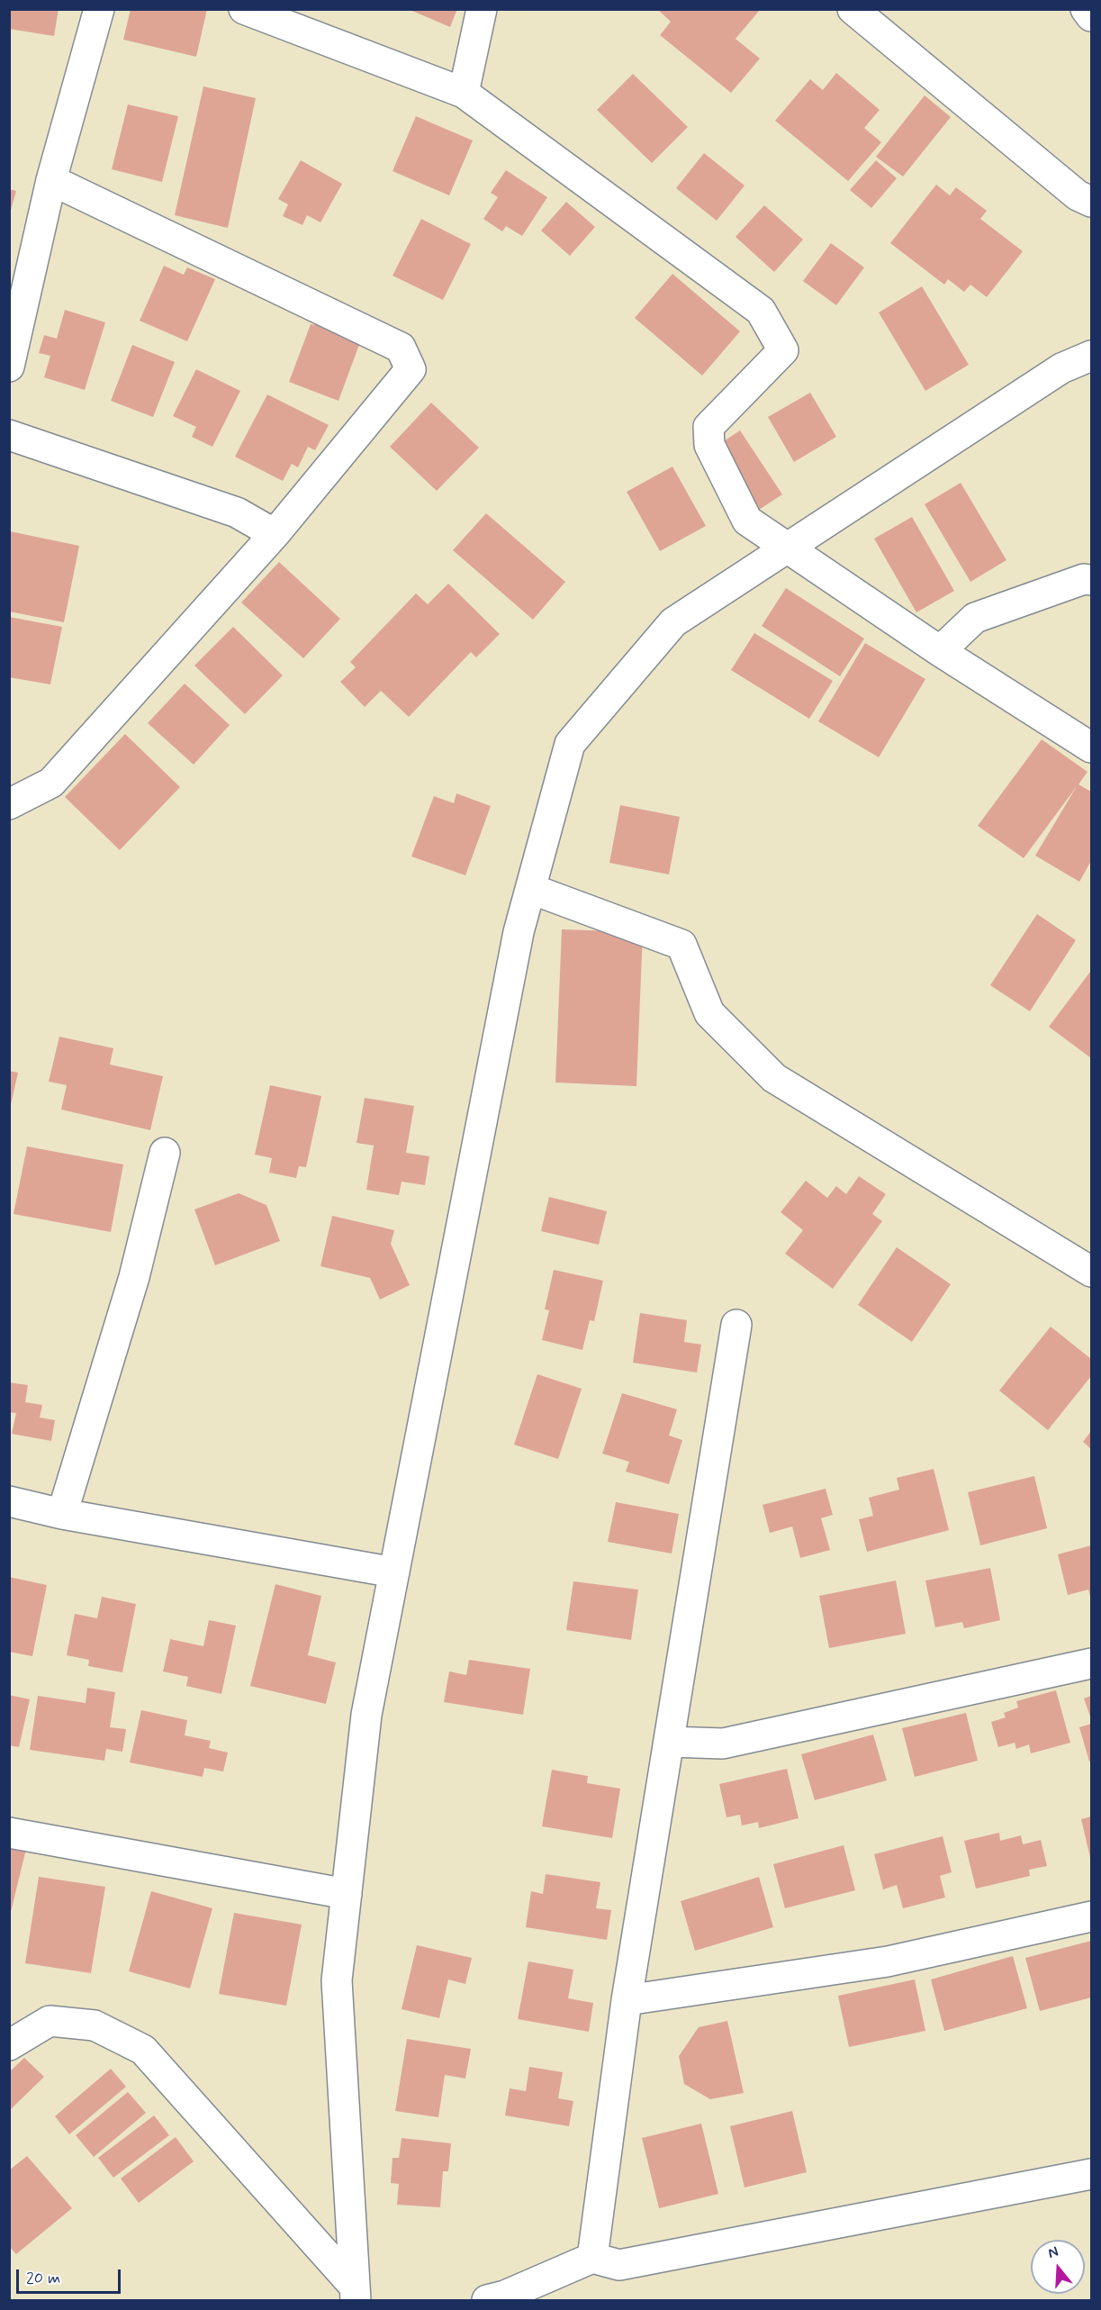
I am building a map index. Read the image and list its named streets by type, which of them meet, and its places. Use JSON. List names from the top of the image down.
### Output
{
  "scale_bar": "20 m",
  "north": "top"
}
